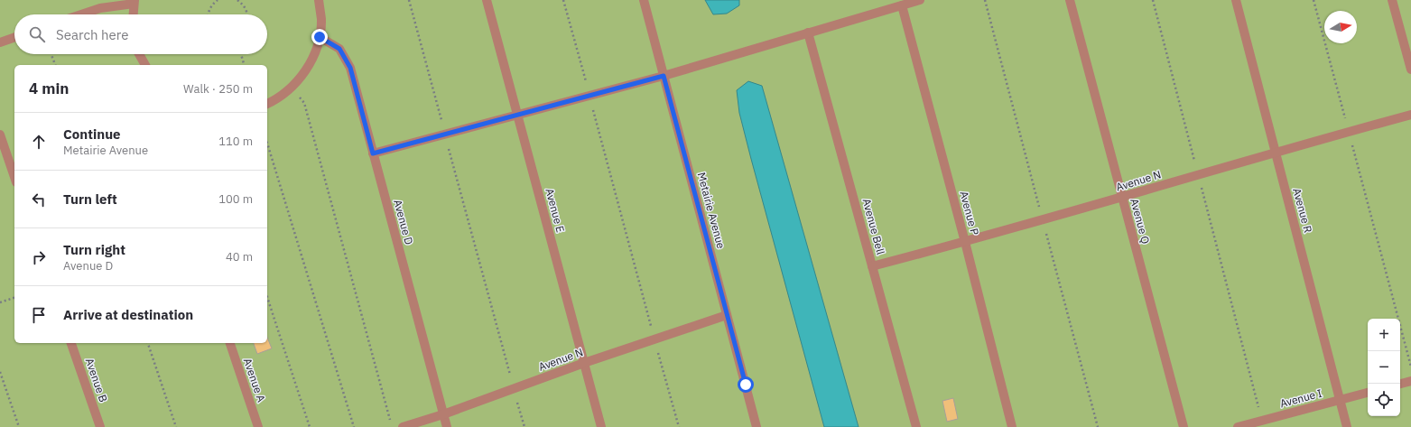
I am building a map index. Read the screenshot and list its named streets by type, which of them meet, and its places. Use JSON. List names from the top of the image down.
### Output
{
  "streets": {
    "lane": [
      "Avenue N",
      "Avenue E",
      "Metairie Avenue",
      "Avenue R",
      "Avenue P",
      "Avenue Q",
      "Avenue D",
      "Avenue Bell",
      "Avenue B",
      "Avenue A",
      "Avenue I"
    ]
  },
  "crossings": [
    ["Avenue N", "Avenue E"],
    ["Avenue N", "Metairie Avenue"],
    ["Avenue N", "Avenue R"],
    ["Avenue N", "Avenue P"],
    ["Avenue N", "Avenue Q"],
    ["Avenue N", "Avenue D"],
    ["Avenue N", "Avenue Bell"],
    ["Avenue R", "Avenue I"]
  ],
  "north": "right",
  "page": {
    "search": "Search here",
    "heading": ["4 min", "Walk · 250 m"],
    "list": [
      ["Continue", "Metairie Avenue", "110 m"],
      ["Turn left", "100 m"],
      ["Turn right", "Avenue D", "40 m"],
      "Arrive at destination"
    ],
    "map_buttons": ["+", "−"]
  }
}
